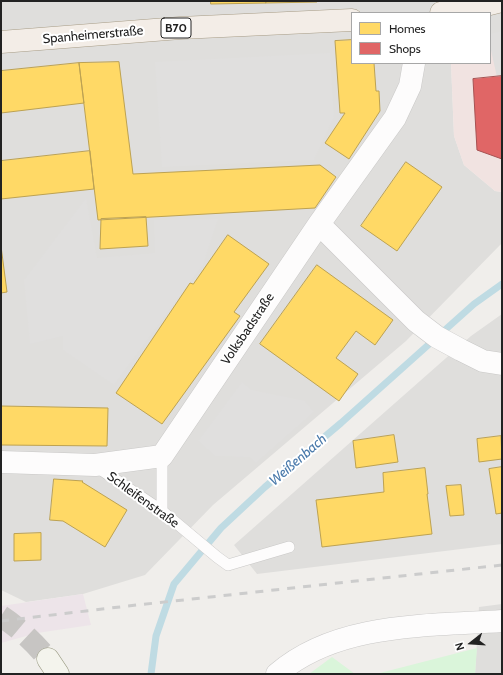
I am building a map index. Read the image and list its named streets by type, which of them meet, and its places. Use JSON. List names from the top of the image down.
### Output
{
  "streets": {
    "main road": ["B70", "Spanheimerstraße"],
    "street": ["Volksbadstraße"],
    "lane": ["Schleifenstraße"]
  },
  "water": ["Weißenbach"],
  "legend": ["Homes", "Shops"],
  "north": "left"
}
